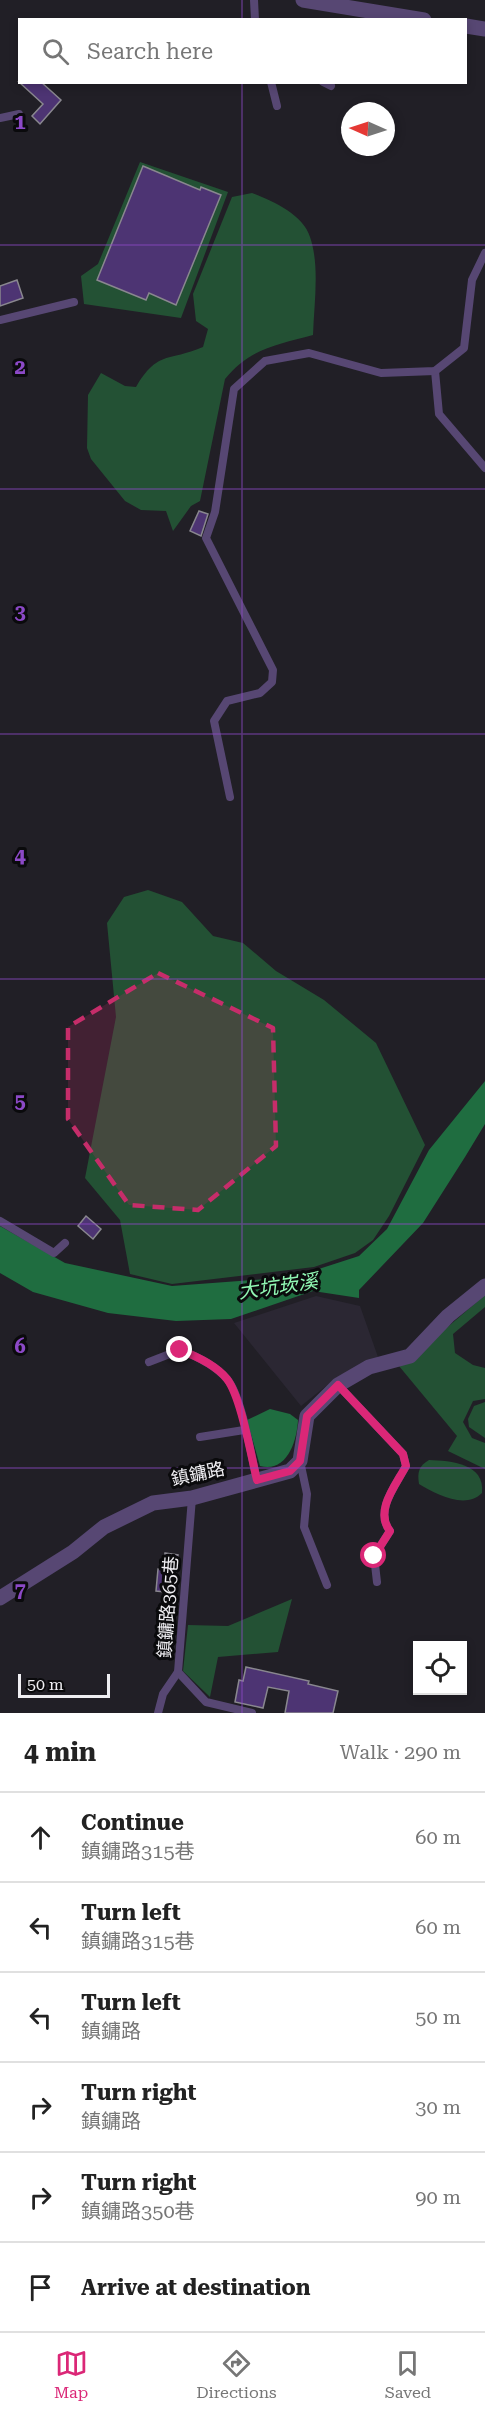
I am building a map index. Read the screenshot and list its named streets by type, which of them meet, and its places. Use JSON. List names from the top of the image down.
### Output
{
  "streets": {
    "street": ["鎮鏞路"],
    "lane": ["鎮鏞路365巷"]
  },
  "crossings": [
    ["鎮鏞路", "鎮鏞路365巷"]
  ],
  "water": ["大坑崁溪"],
  "scale_bar": "50 m",
  "north": "left",
  "page": {
    "search": "Search here",
    "scale": "50 m",
    "heading": ["4 min", "Walk · 290 m"],
    "list": [
      ["Continue", "鎮鏞路315巷", "60 m"],
      ["Turn left", "鎮鏞路315巷", "60 m"],
      ["Turn left", "鎮鏞路", "50 m"],
      ["Turn right", "鎮鏞路", "30 m"],
      ["Turn right", "鎮鏞路350巷", "90 m"],
      "Arrive at destination"
    ],
    "nav": ["Map", "Directions", "Saved"]
  },
  "grid": {
    "rows": [
      "1",
      "2",
      "3",
      "4",
      "5",
      "6",
      "7"
    ]
  }
}
